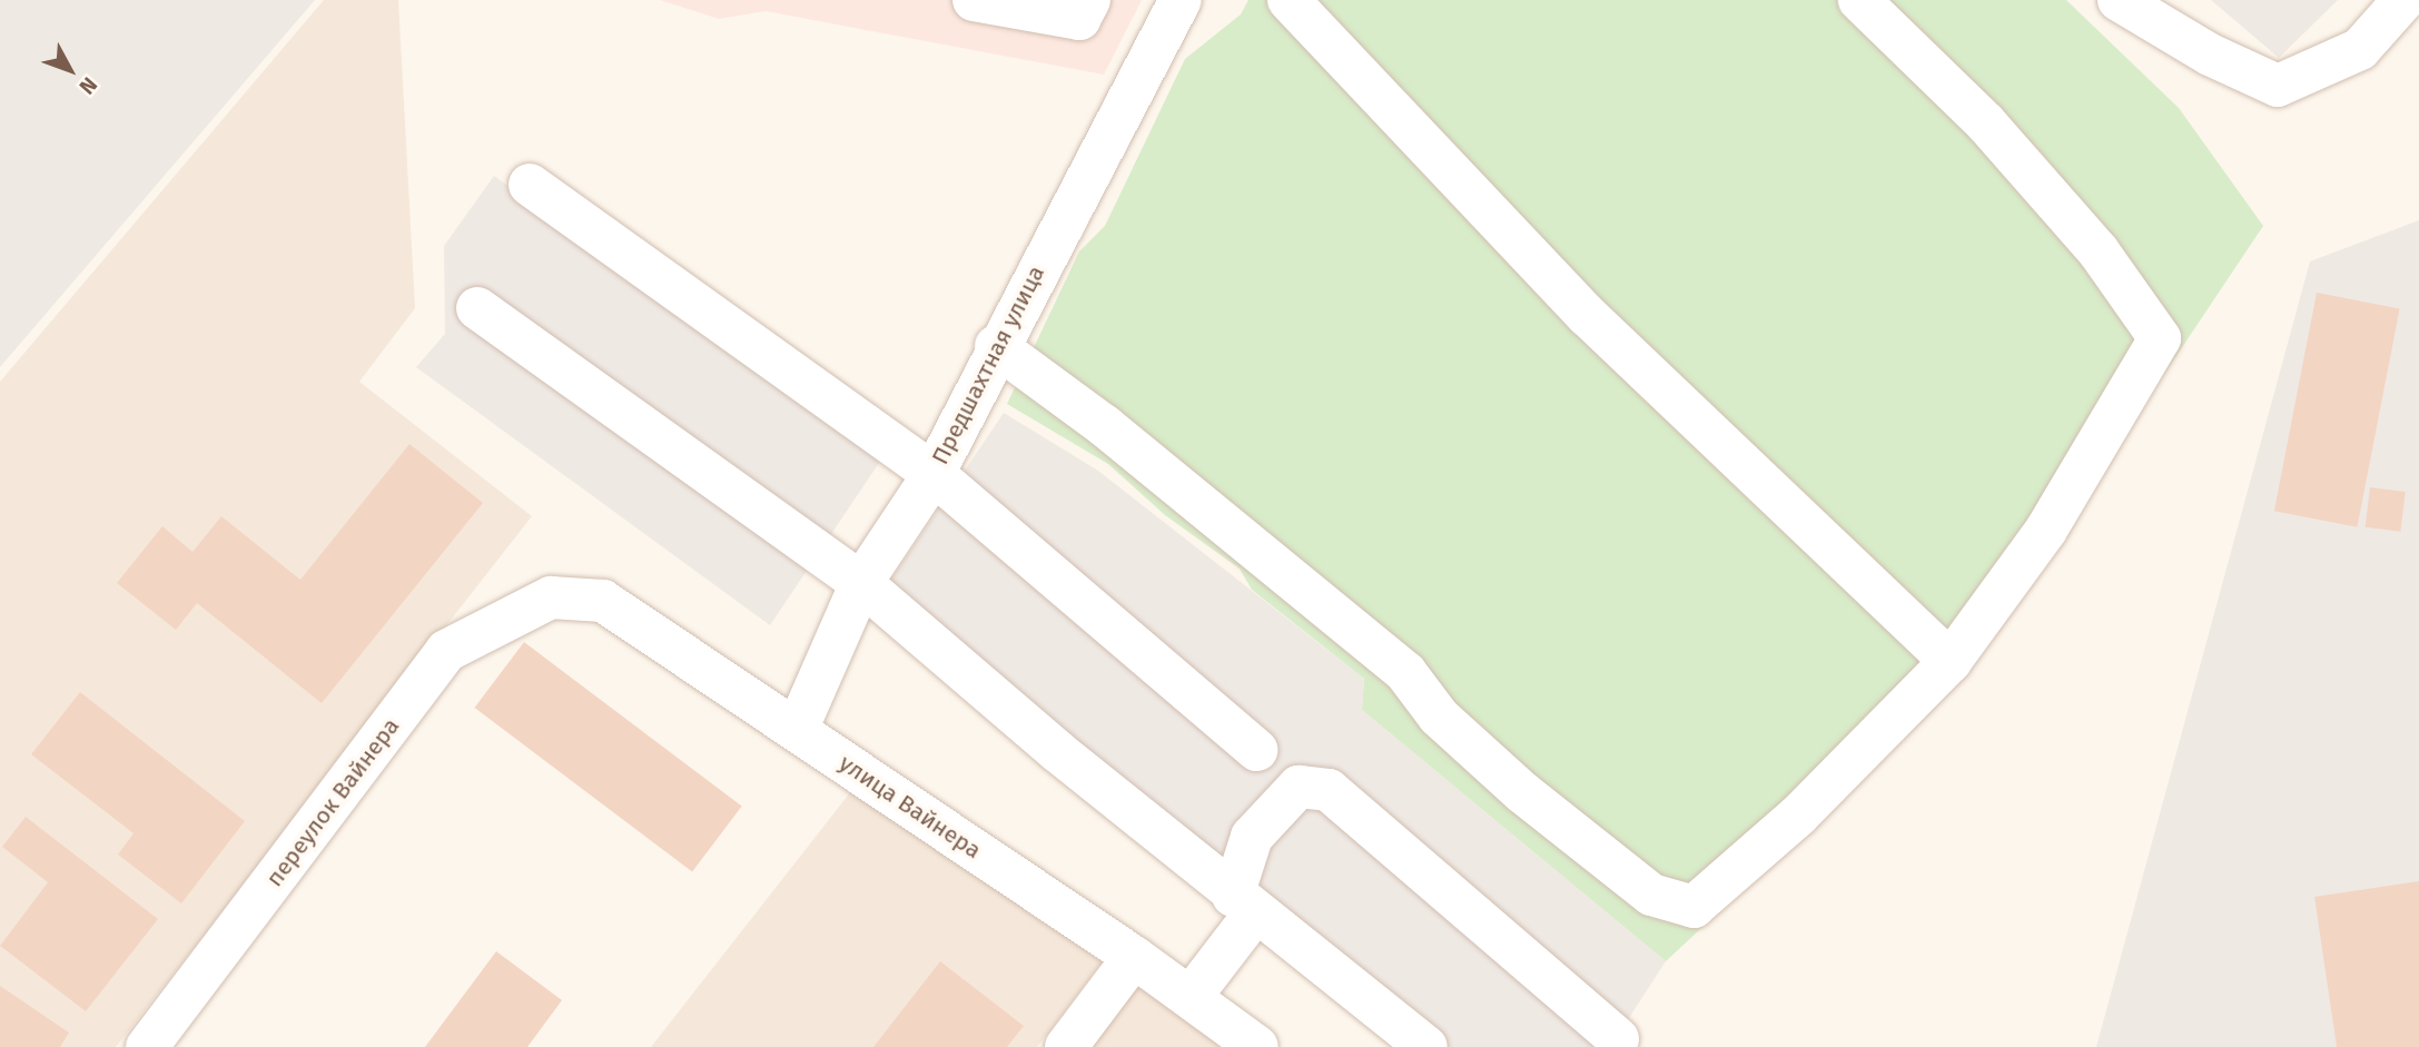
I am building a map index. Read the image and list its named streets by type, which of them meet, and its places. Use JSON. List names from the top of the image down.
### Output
{
  "streets": {
    "street": ["Предшахтная улица", "переулок Вайнера", "улица Вайнера"]
  },
  "crossings": [
    ["Предшахтная улица", "улица Вайнера"],
    ["переулок Вайнера", "улица Вайнера"]
  ],
  "north": "bottom right"
}
